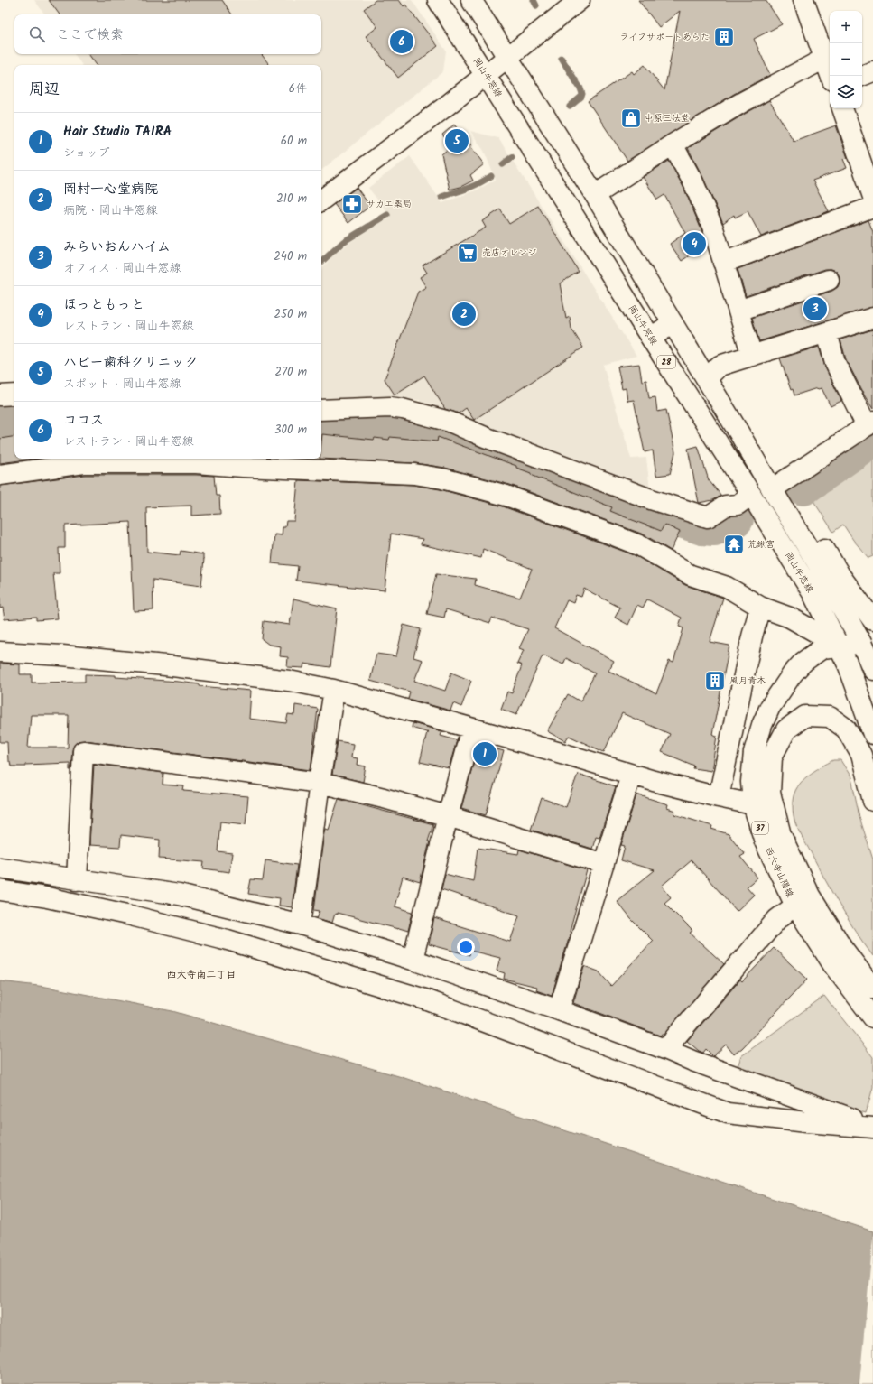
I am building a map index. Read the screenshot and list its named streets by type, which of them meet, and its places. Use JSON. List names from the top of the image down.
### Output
{
  "streets": {
    "street": [
      "岡山牛窓線",
      "28",
      "37",
      "西大寺山陽線"
    ]
  },
  "crossings": [
    ["岡山牛窓線", "西大寺山陽線"]
  ],
  "districts": ["西大寺南二丁目"],
  "places": {
    "building": ["ライフサポートあらた", "風月青木"],
    "shop": ["中原三法堂"],
    "pharmacy": ["サカエ薬局"],
    "supermarket": ["売店オレンジ"],
    "temple": ["荒鍬宮"]
  },
  "page": {
    "map_buttons": ["+", "−"],
    "search": "ここで検索",
    "pins": [
      "6",
      "5",
      "4",
      "3",
      "2",
      "1"
    ],
    "heading": ["周辺", "6件"],
    "list": [
      {
        "mark": "1",
        "name": "Hair Studio TAIRA",
        "note": "ショップ",
        "value": "60 m"
      },
      {
        "mark": "2",
        "name": "岡村一心堂病院",
        "note": "病院 · 岡山牛窓線",
        "value": "210 m"
      },
      {
        "mark": "3",
        "name": "みらいおんハイム",
        "note": "オフィス · 岡山牛窓線",
        "value": "240 m"
      },
      {
        "mark": "4",
        "name": "ほっともっと",
        "note": "レストラン · 岡山牛窓線",
        "value": "250 m"
      },
      {
        "mark": "5",
        "name": "ハピー歯科クリニック",
        "note": "スポット · 岡山牛窓線",
        "value": "270 m"
      },
      {
        "mark": "6",
        "name": "ココス",
        "note": "レストラン · 岡山牛窓線",
        "value": "300 m"
      }
    ]
  }
}
